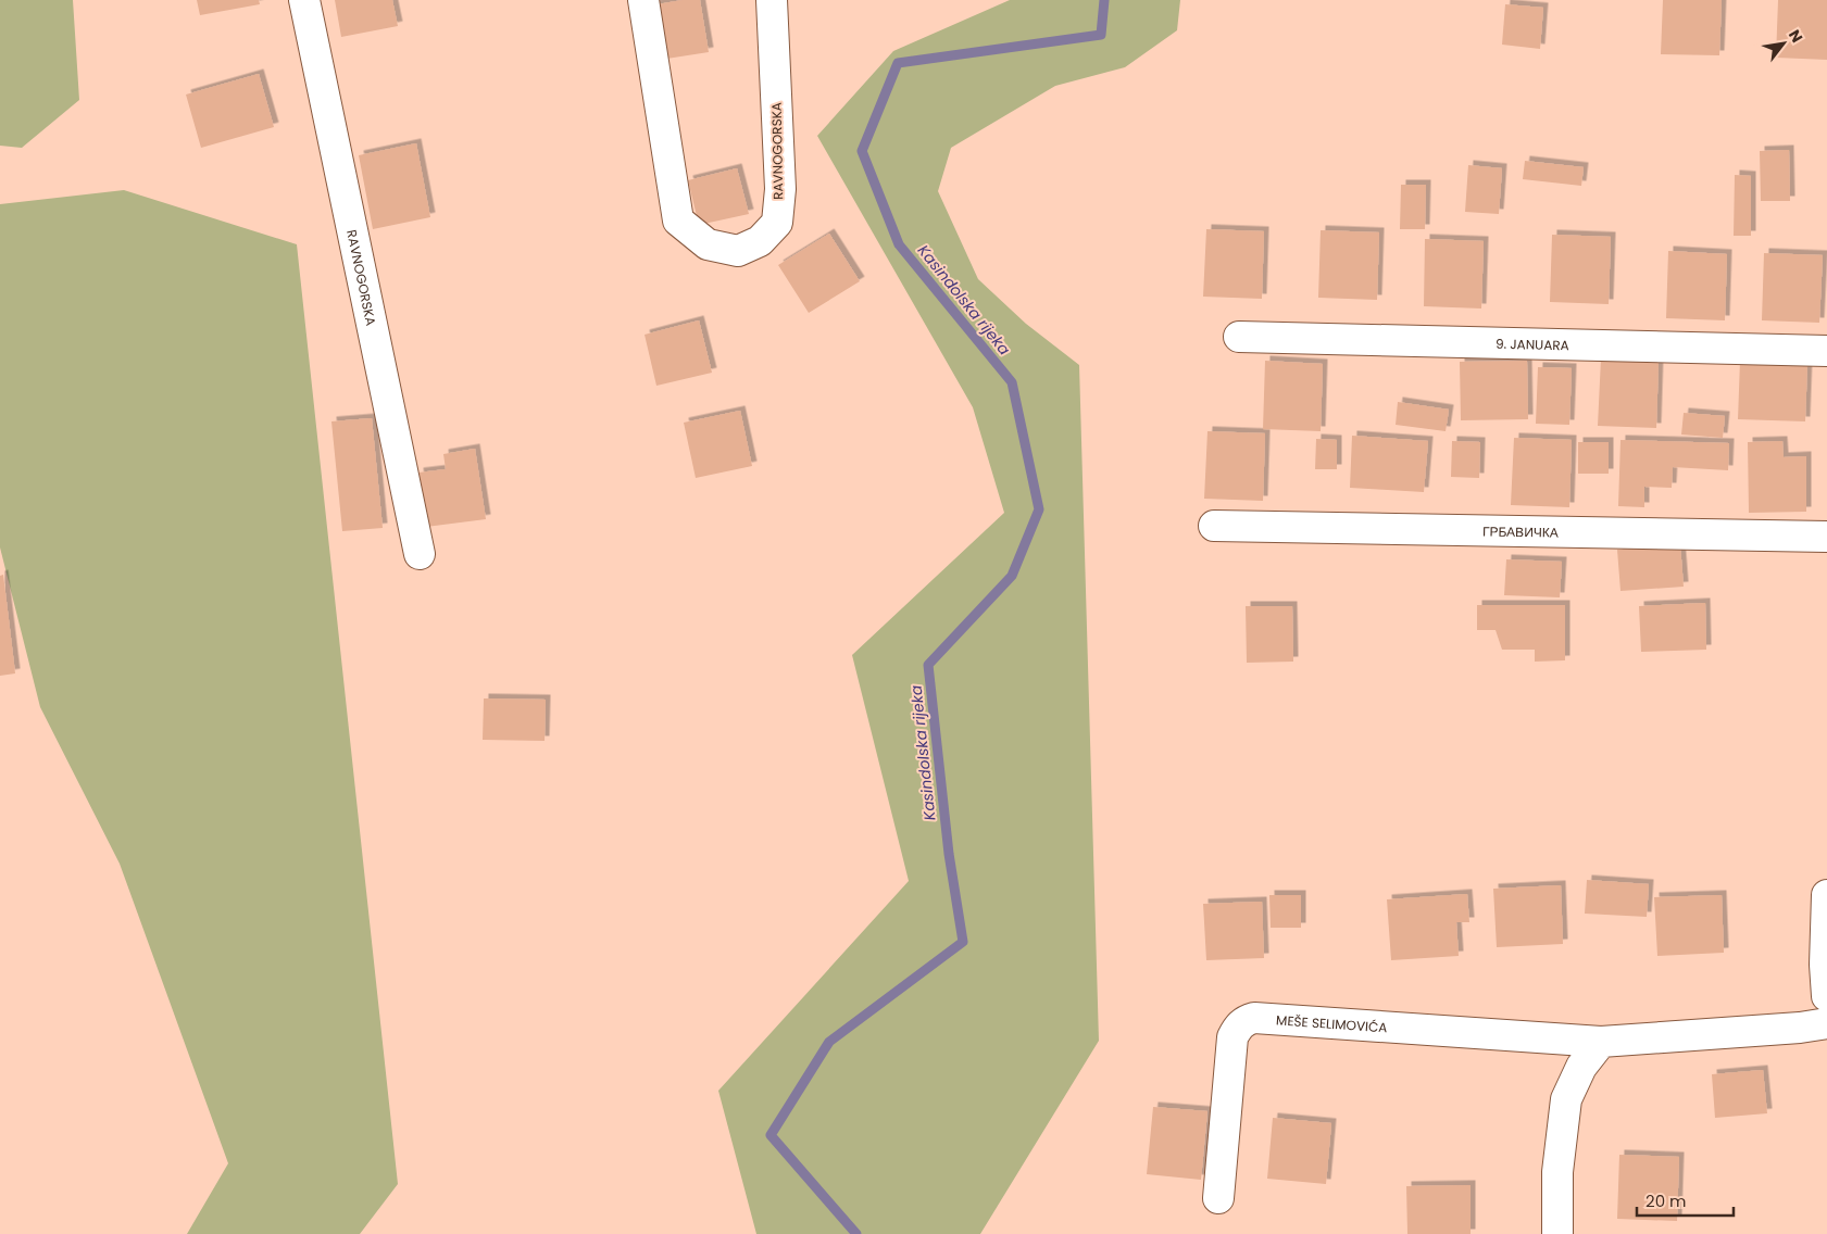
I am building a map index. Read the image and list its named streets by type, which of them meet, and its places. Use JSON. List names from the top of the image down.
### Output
{
  "streets": {
    "street": [
      "RAVNOGORSKA",
      "9. JANUARA",
      "ГРБАВИЧКА",
      "MEŠE SELIMOVIĆA"
    ]
  },
  "water": ["Kasindolska rijeka"],
  "scale_bar": "20 m",
  "north": "top right"
}
